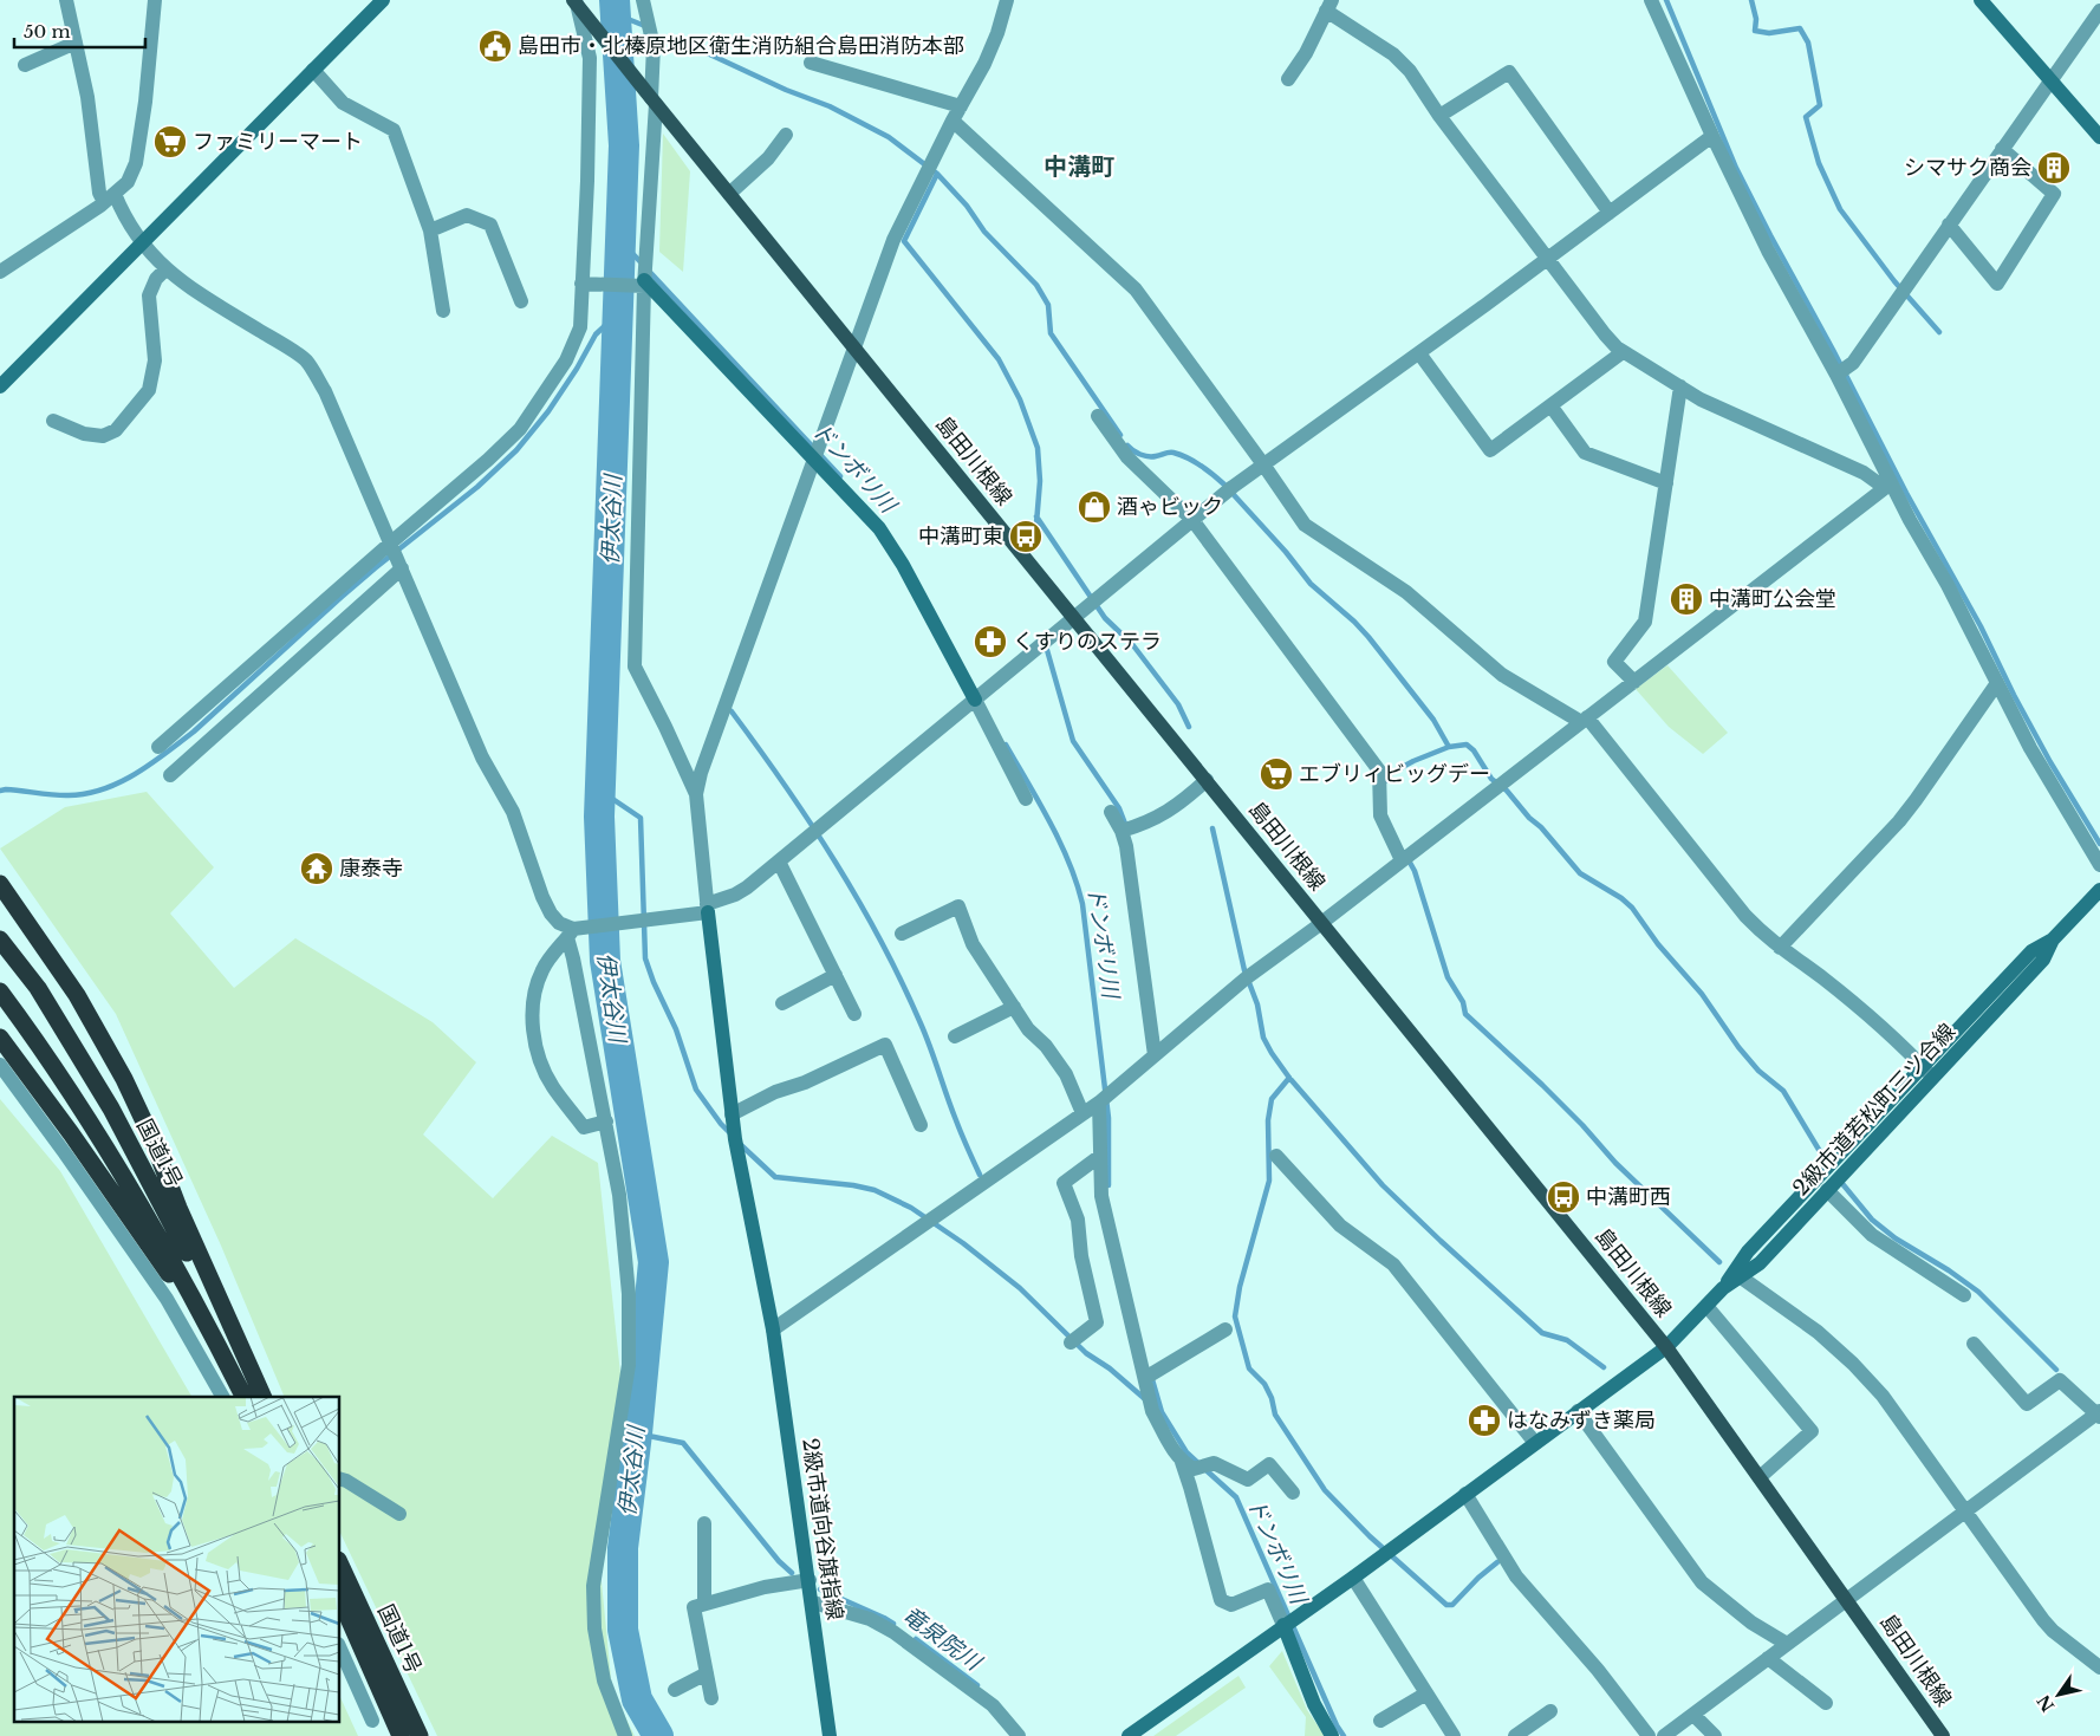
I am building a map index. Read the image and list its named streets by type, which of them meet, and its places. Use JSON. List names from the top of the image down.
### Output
{
  "streets": {
    "highway": ["国道1号"],
    "main road": ["島田川根線"],
    "street": ["2級市道若松町三ツ合線", "2級市道向谷旗指線"]
  },
  "crossings": [
    ["島田川根線", "2級市道若松町三ツ合線"]
  ],
  "districts": ["中溝町"],
  "water": ["ドンボリ川", "伊太谷川", "竜泉院川"],
  "places": {
    "public building": ["島田市・北榛原地区衛生消防組合島田消防本部"],
    "supermarket": ["ファミリーマート", "エブリィビッグデー"],
    "building": ["シマサク商会", "中溝町公会堂"],
    "shop": ["酒ゃビック"],
    "bus stop": ["中溝町東", "中溝町西"],
    "pharmacy": ["くすりのステラ", "はなみずき薬局"],
    "temple": ["康泰寺"]
  },
  "scale_bar": "50 m",
  "north": "bottom left"
}
